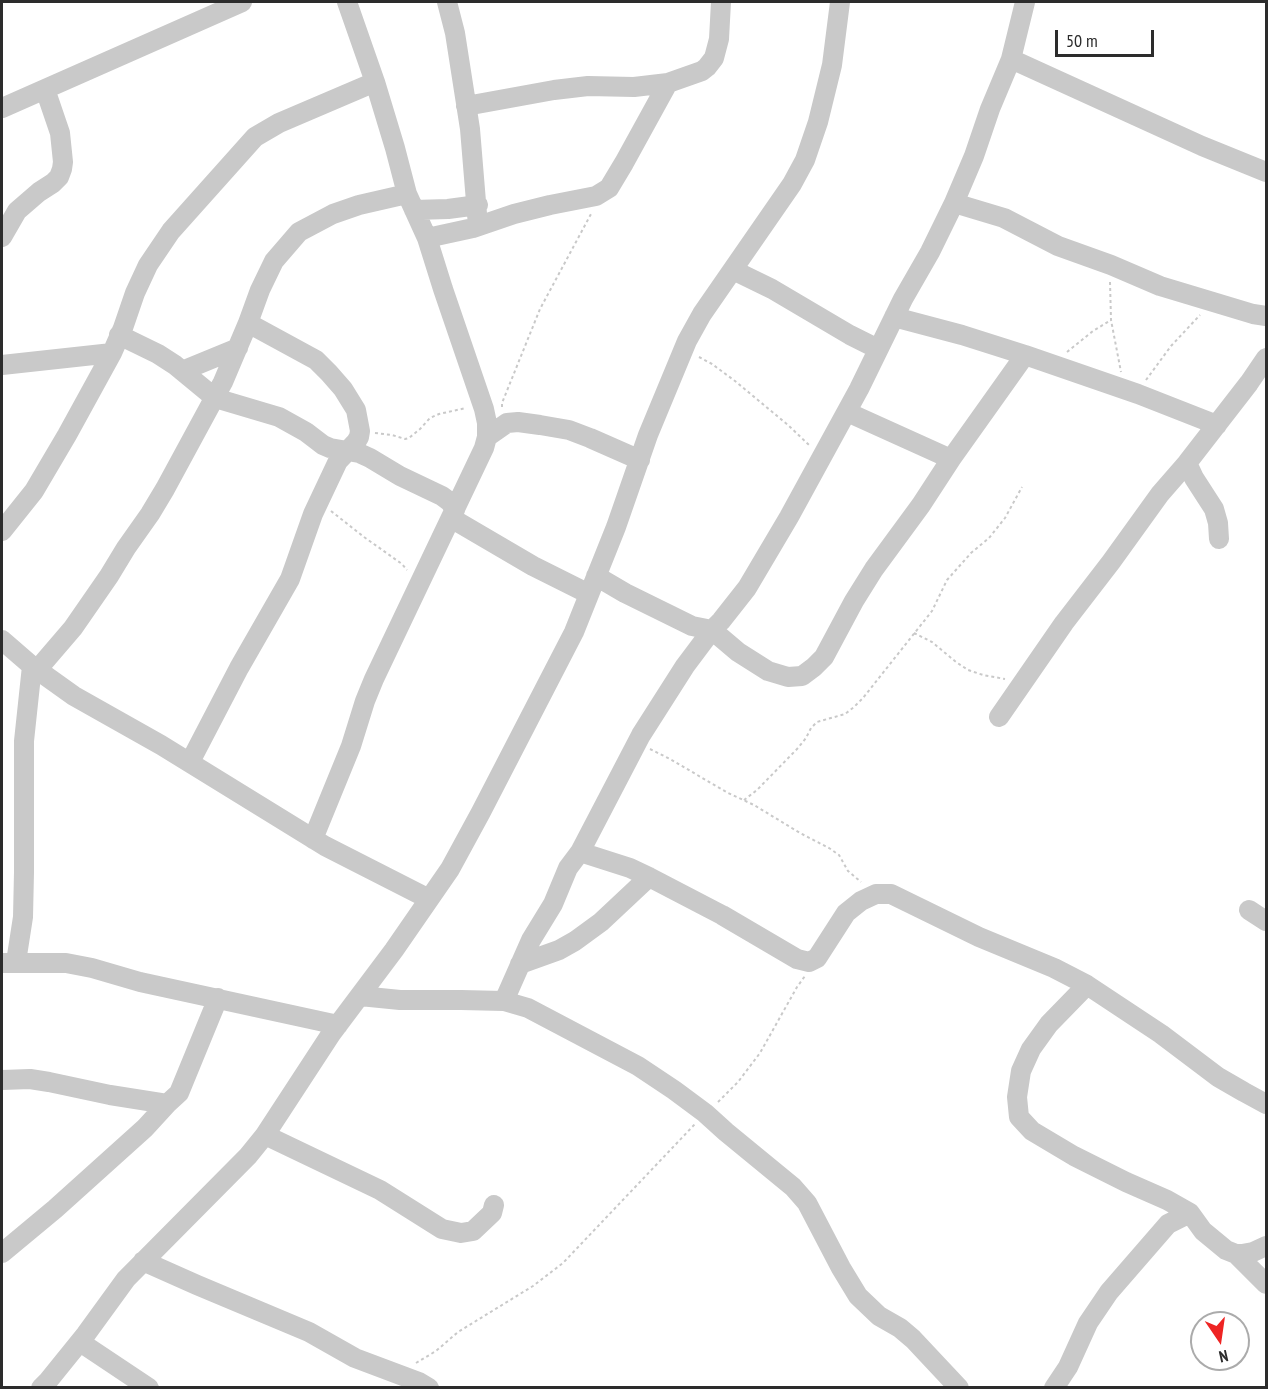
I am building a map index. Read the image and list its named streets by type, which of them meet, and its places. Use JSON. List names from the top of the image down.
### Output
{
  "scale_bar": "50 m",
  "north": "bottom"
}
